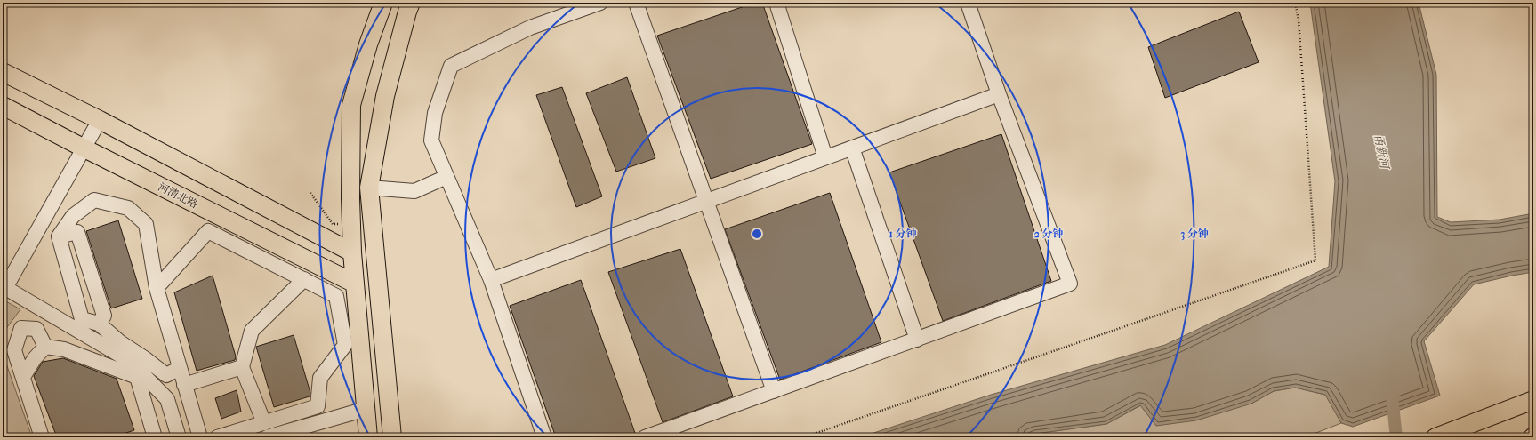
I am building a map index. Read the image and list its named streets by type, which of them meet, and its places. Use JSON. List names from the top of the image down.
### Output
{
  "streets": {
    "main road": ["河清北路"]
  },
  "water": ["甬新河"],
  "rings": ["1 分钟", "2 分钟", "3 分钟"]
}
